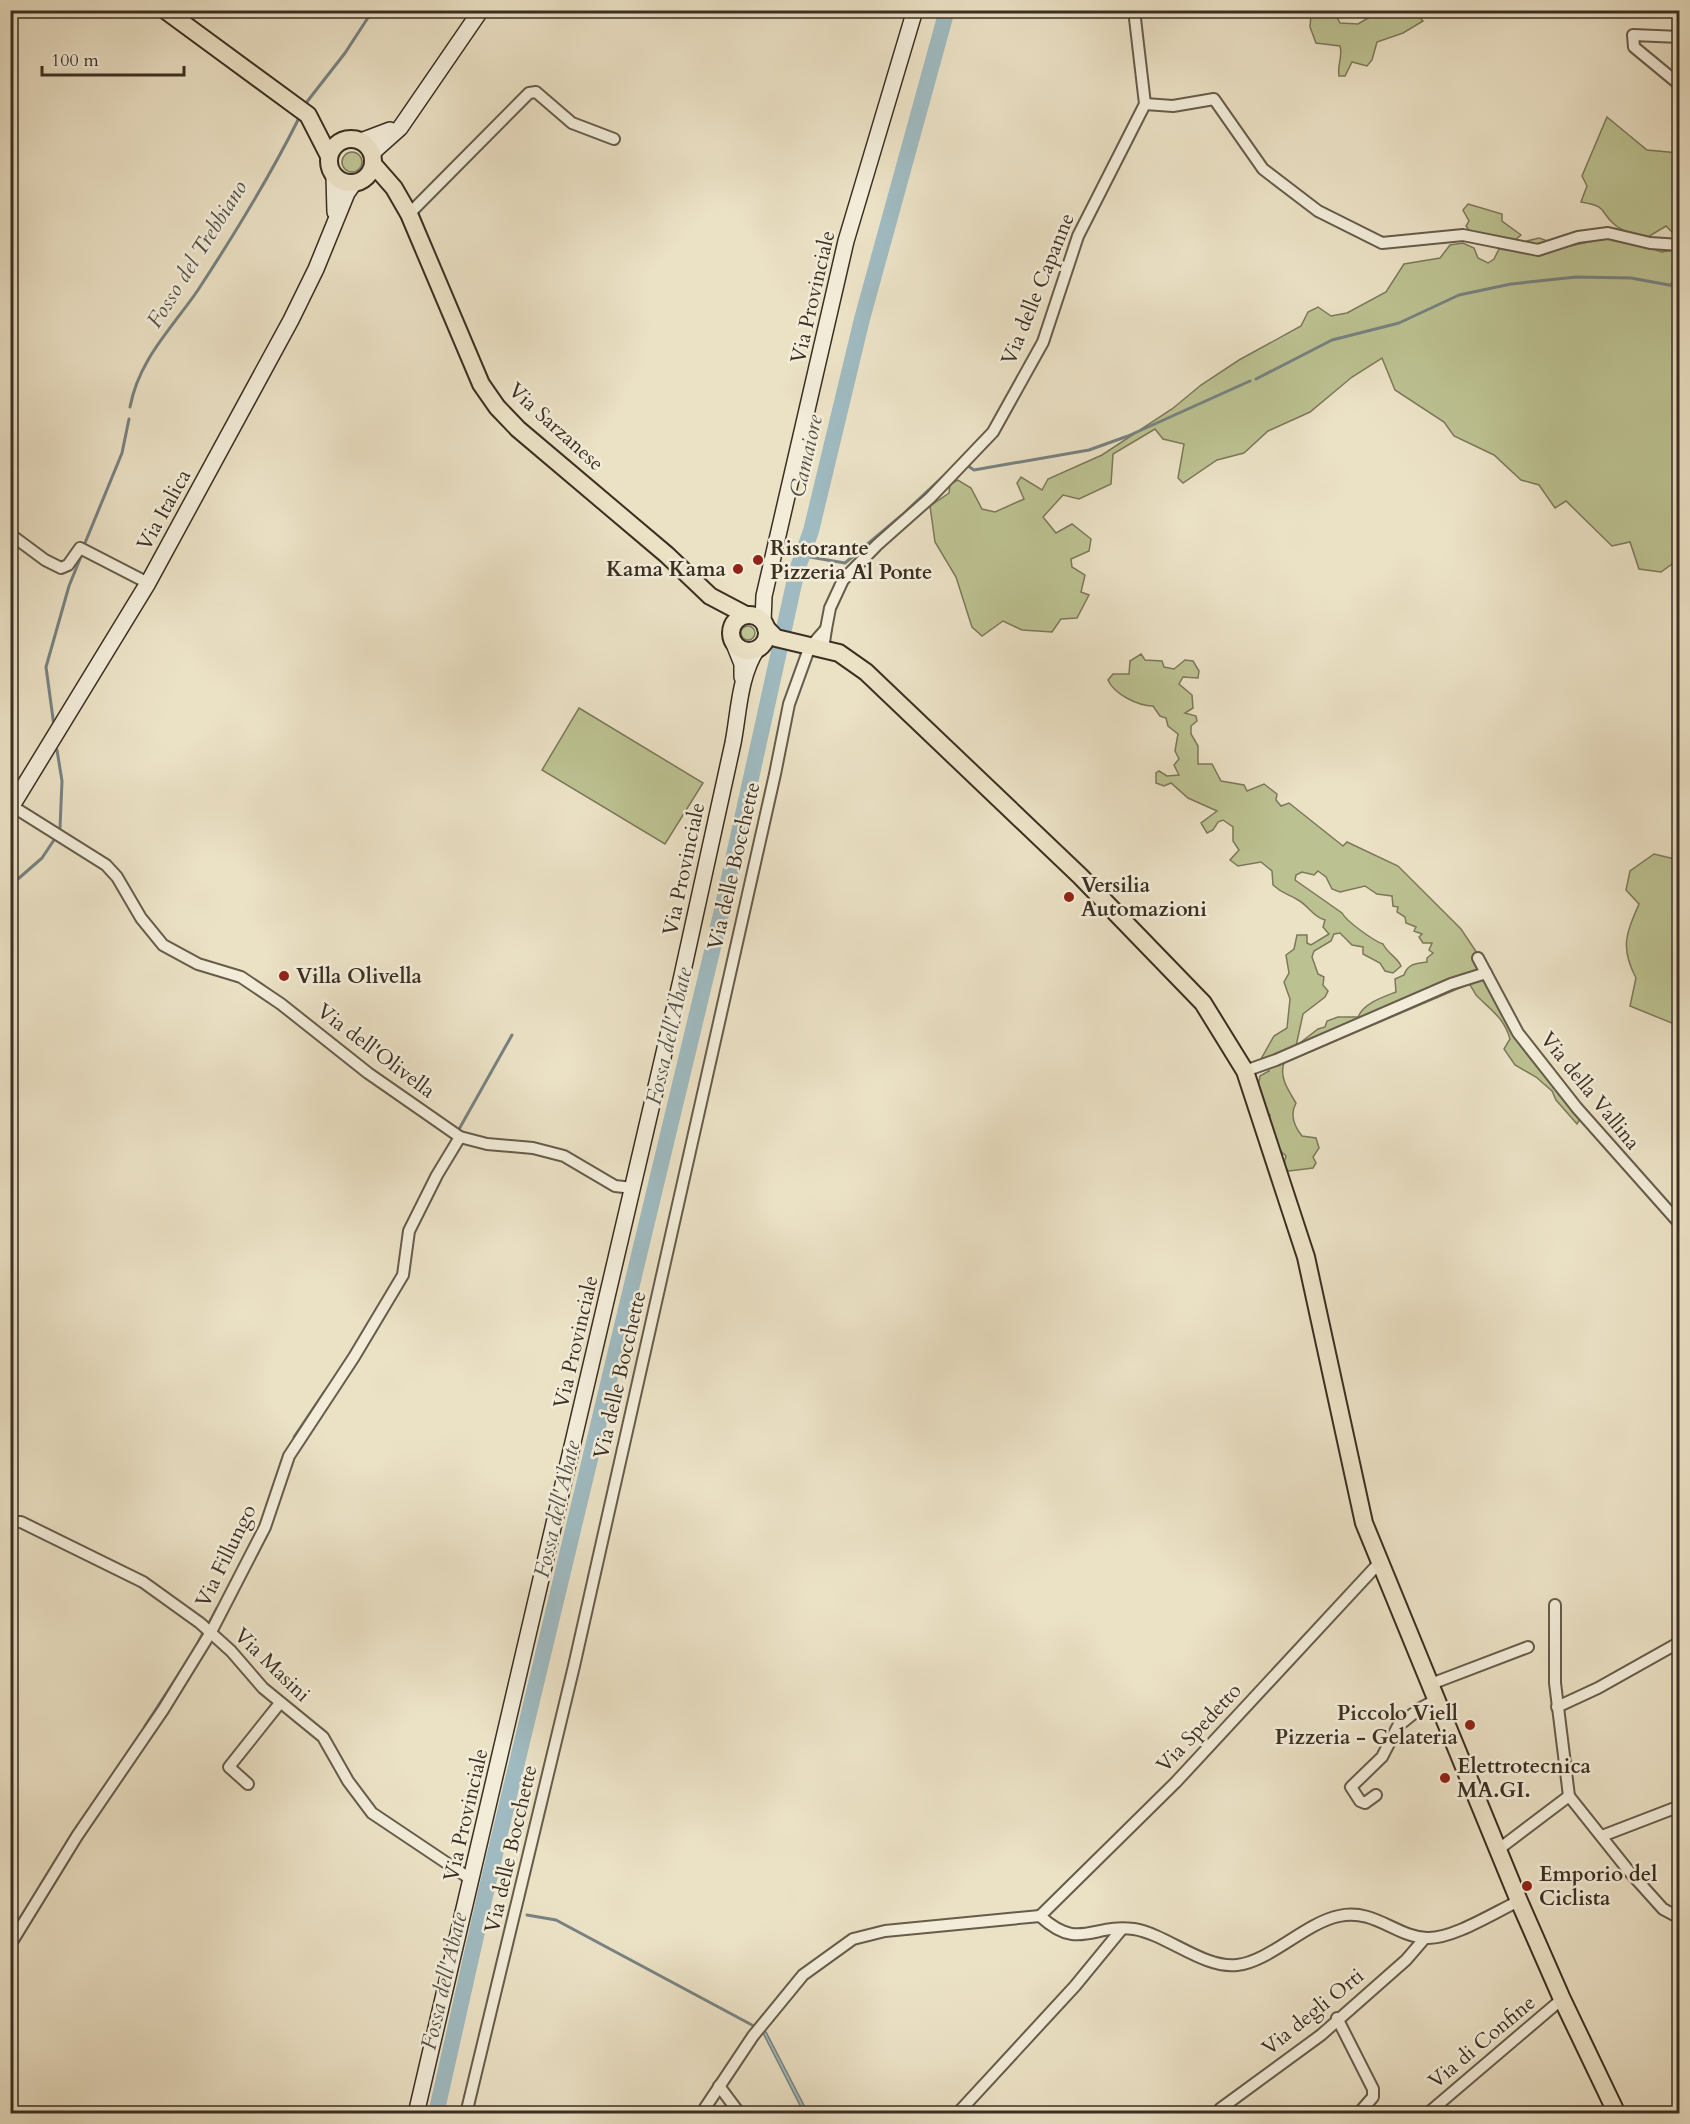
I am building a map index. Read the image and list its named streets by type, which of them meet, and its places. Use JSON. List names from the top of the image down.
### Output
{
  "streets": {
    "main road": ["Via Provinciale", "Via Sarzanese", "Via Italica"],
    "street": [
      "Via delle Capanne",
      "Via delle Bocchette",
      "Via dell'Olivella",
      "Via della Vallina",
      "Via Fillungo",
      "Via Masini",
      "Via Spedetto",
      "Via degli Orti",
      "Via di Confine"
    ]
  },
  "crossings": [
    ["Via delle Capanne", "Via delle Bocchette"],
    ["Via Provinciale", "Via Sarzanese"],
    ["Via Provinciale", "Via dell'Olivella"],
    ["Via Provinciale", "Via Masini"],
    ["Via Sarzanese", "Via Italica"],
    ["Via Italica", "Via dell'Olivella"],
    ["Via dell'Olivella", "Via Fillungo"],
    ["Via Fillungo", "Via Masini"]
  ],
  "water": ["Fosso del Trebbiano", "Camaiore", "Fossa dell'Abate"],
  "places": [
    "Ristorante Pizzeria Al Ponte",
    "Kama Kama",
    "Versilia Automazioni",
    "Villa Olivella",
    "Piccolo Viell Pizzeria - Gelateria",
    "Elettrotecnica MA.GI.",
    "Emporio del Ciclista"
  ],
  "scale_bar": "100 m"
}
